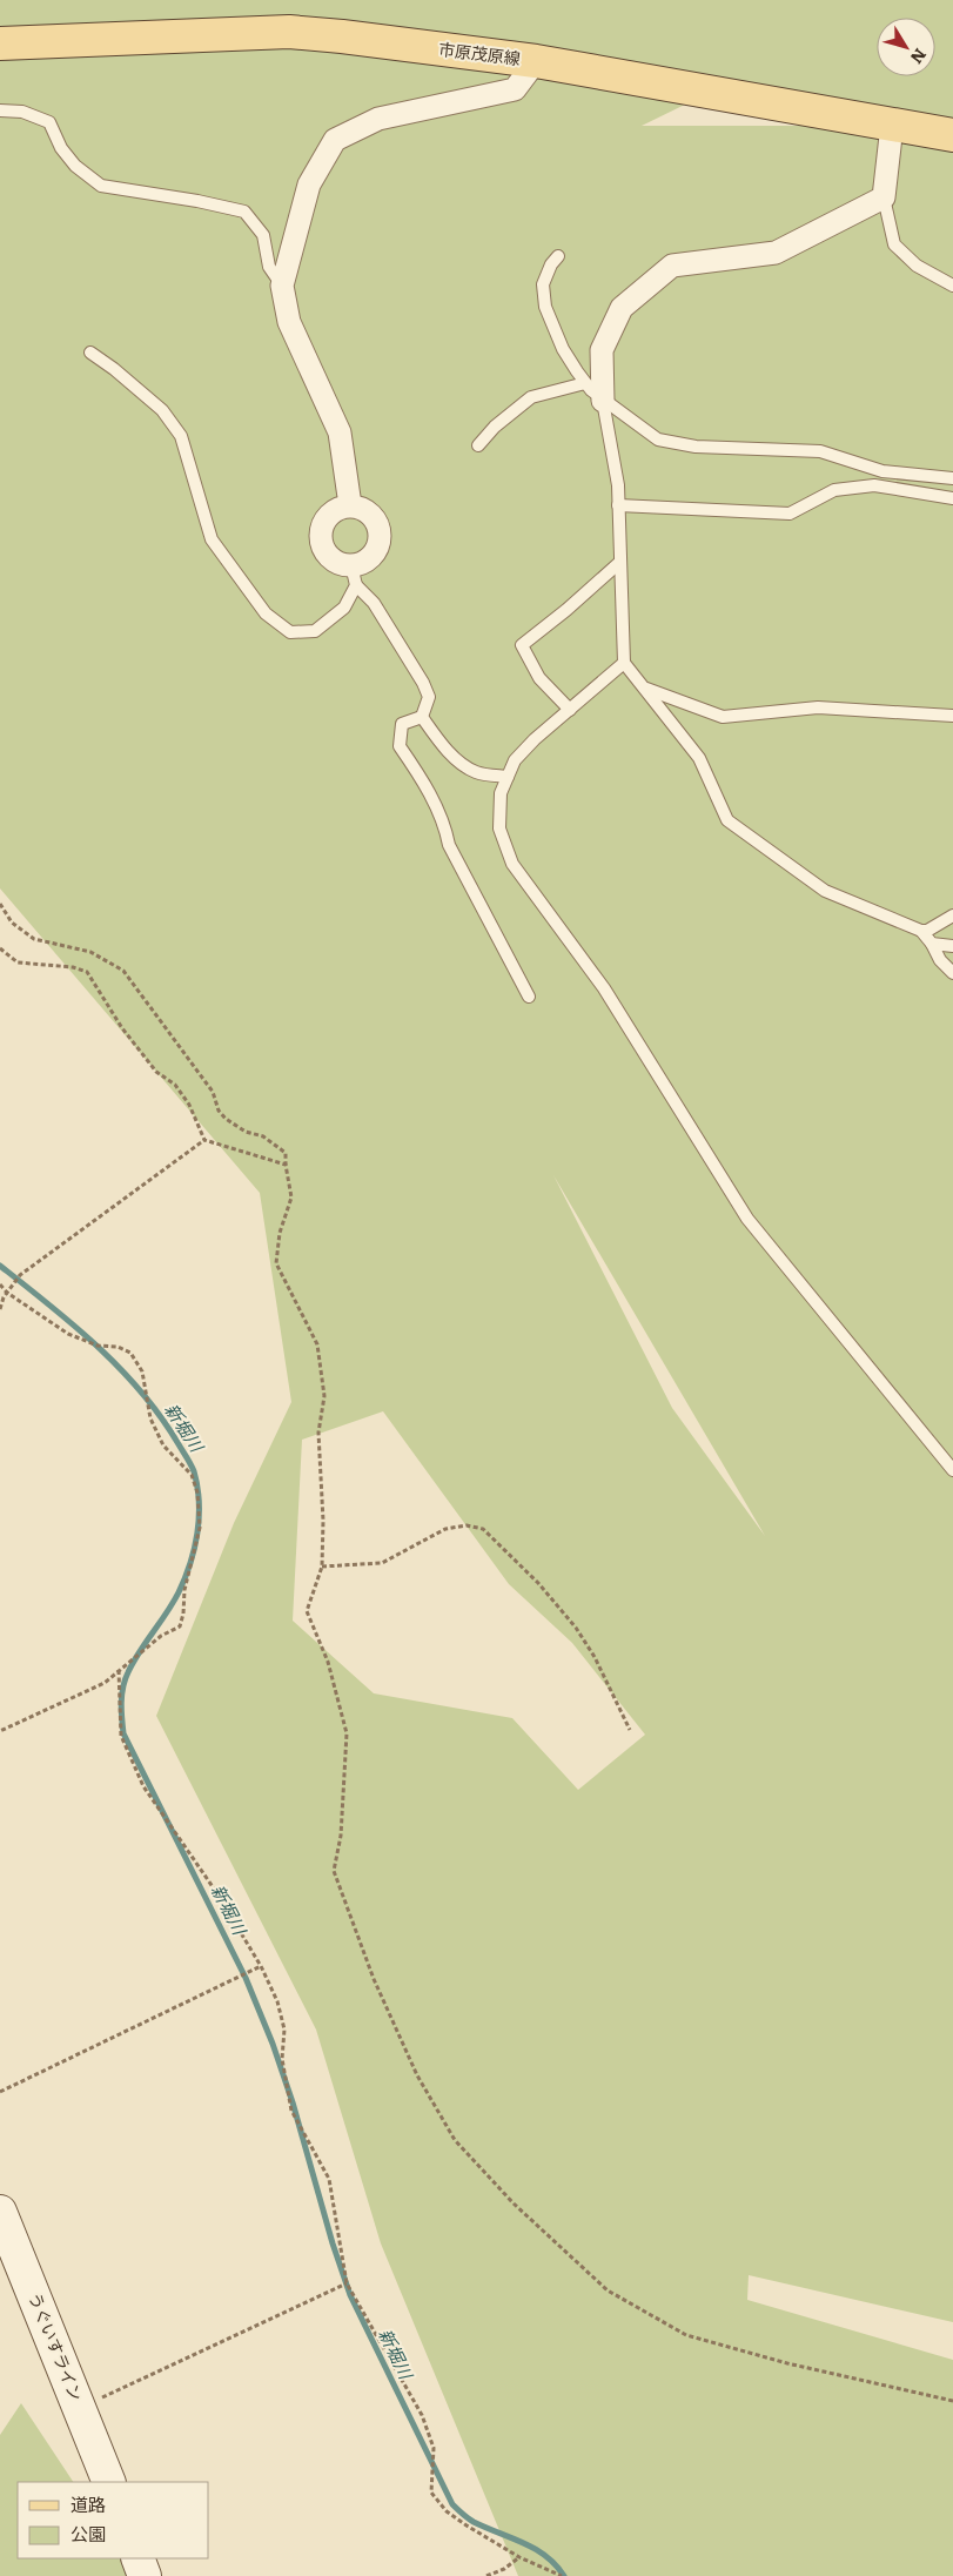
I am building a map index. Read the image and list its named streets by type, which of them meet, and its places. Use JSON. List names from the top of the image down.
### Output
{
  "streets": {
    "main road": ["市原茂原線"],
    "street": ["うぐいすライン"]
  },
  "water": ["新堀川"],
  "legend": ["道路", "公園"],
  "north": "bottom right"
}
